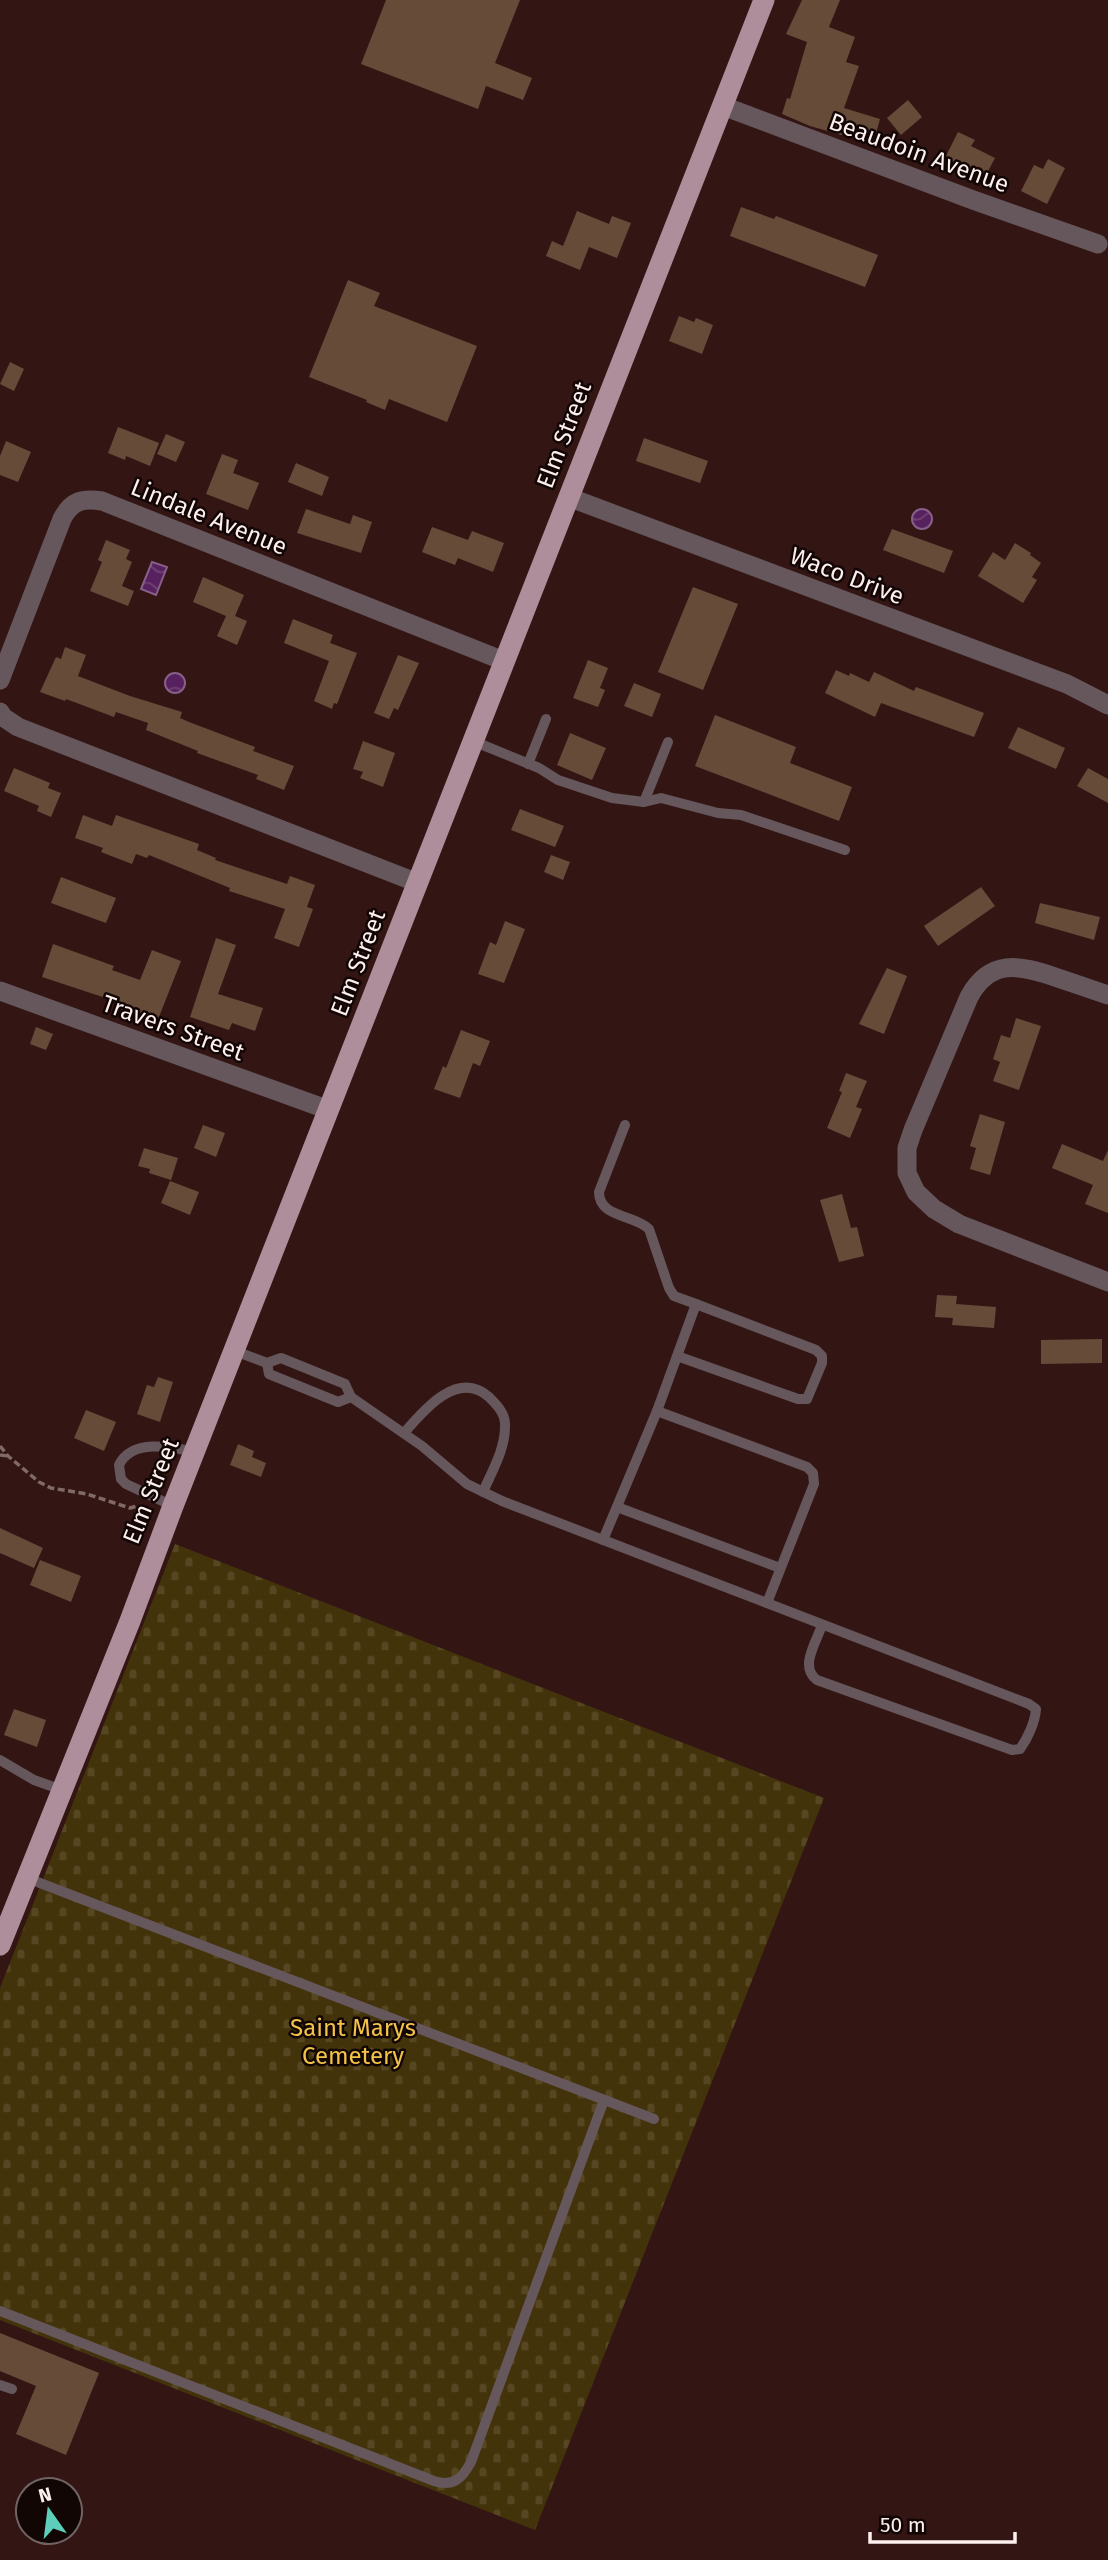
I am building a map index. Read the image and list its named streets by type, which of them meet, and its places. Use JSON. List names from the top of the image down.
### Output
{
  "streets": {
    "main road": ["Elm Street"],
    "street": [
      "Beaudoin Avenue",
      "Lindale Avenue",
      "Waco Drive",
      "Travers Street"
    ]
  },
  "crossings": [
    ["Beaudoin Avenue", "Elm Street"],
    ["Elm Street", "Lindale Avenue"],
    ["Elm Street", "Waco Drive"],
    ["Elm Street", "Travers Street"]
  ],
  "parks": ["Saint Marys Cemetery"],
  "scale_bar": "50 m",
  "north": "top"
}
